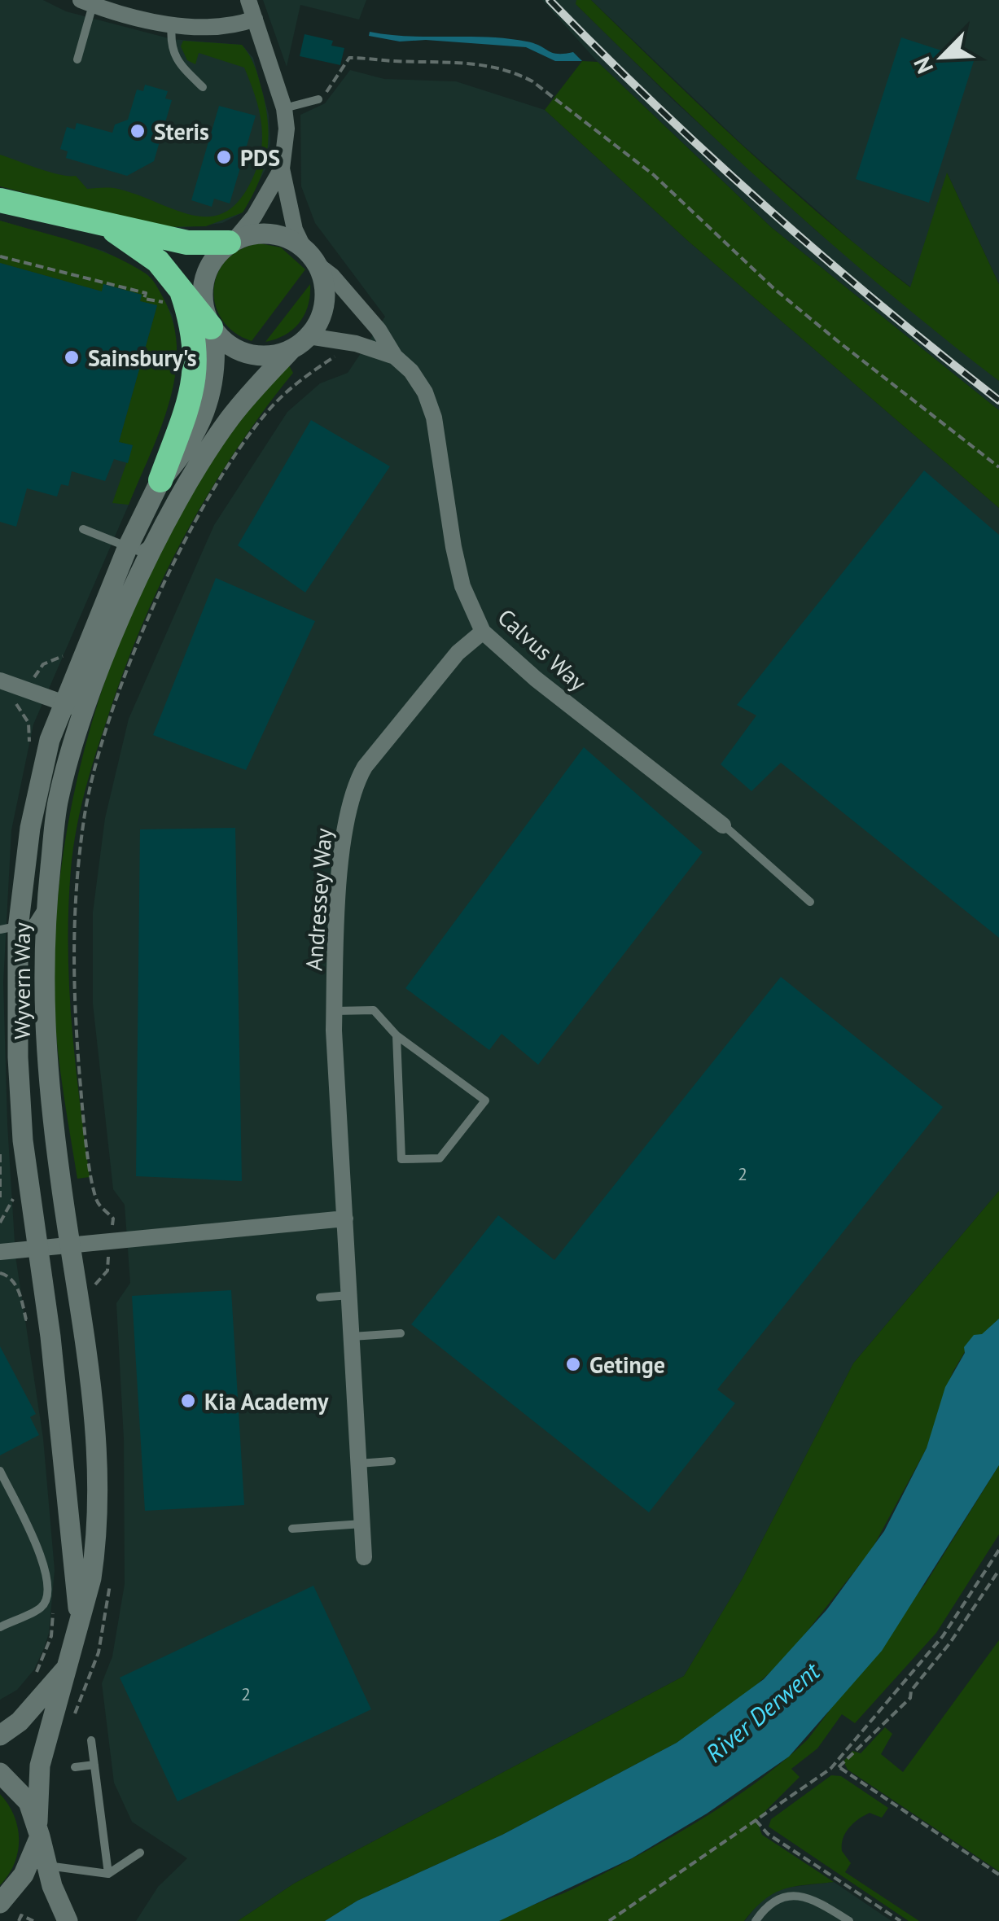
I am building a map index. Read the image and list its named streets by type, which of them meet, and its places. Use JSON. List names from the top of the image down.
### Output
{
  "streets": {
    "street": ["Calvus Way", "Andressey Way", "Wyvern Way"]
  },
  "crossings": [
    ["Calvus Way", "Andressey Way"],
    ["Calvus Way", "Wyvern Way"]
  ],
  "water": ["River Derwent"],
  "places": [
    "Steris",
    "PDS",
    "Sainsbury's",
    "Getinge",
    "Kia Academy"
  ],
  "house_numbers": ["2", "2"],
  "north": "bottom left"
}
